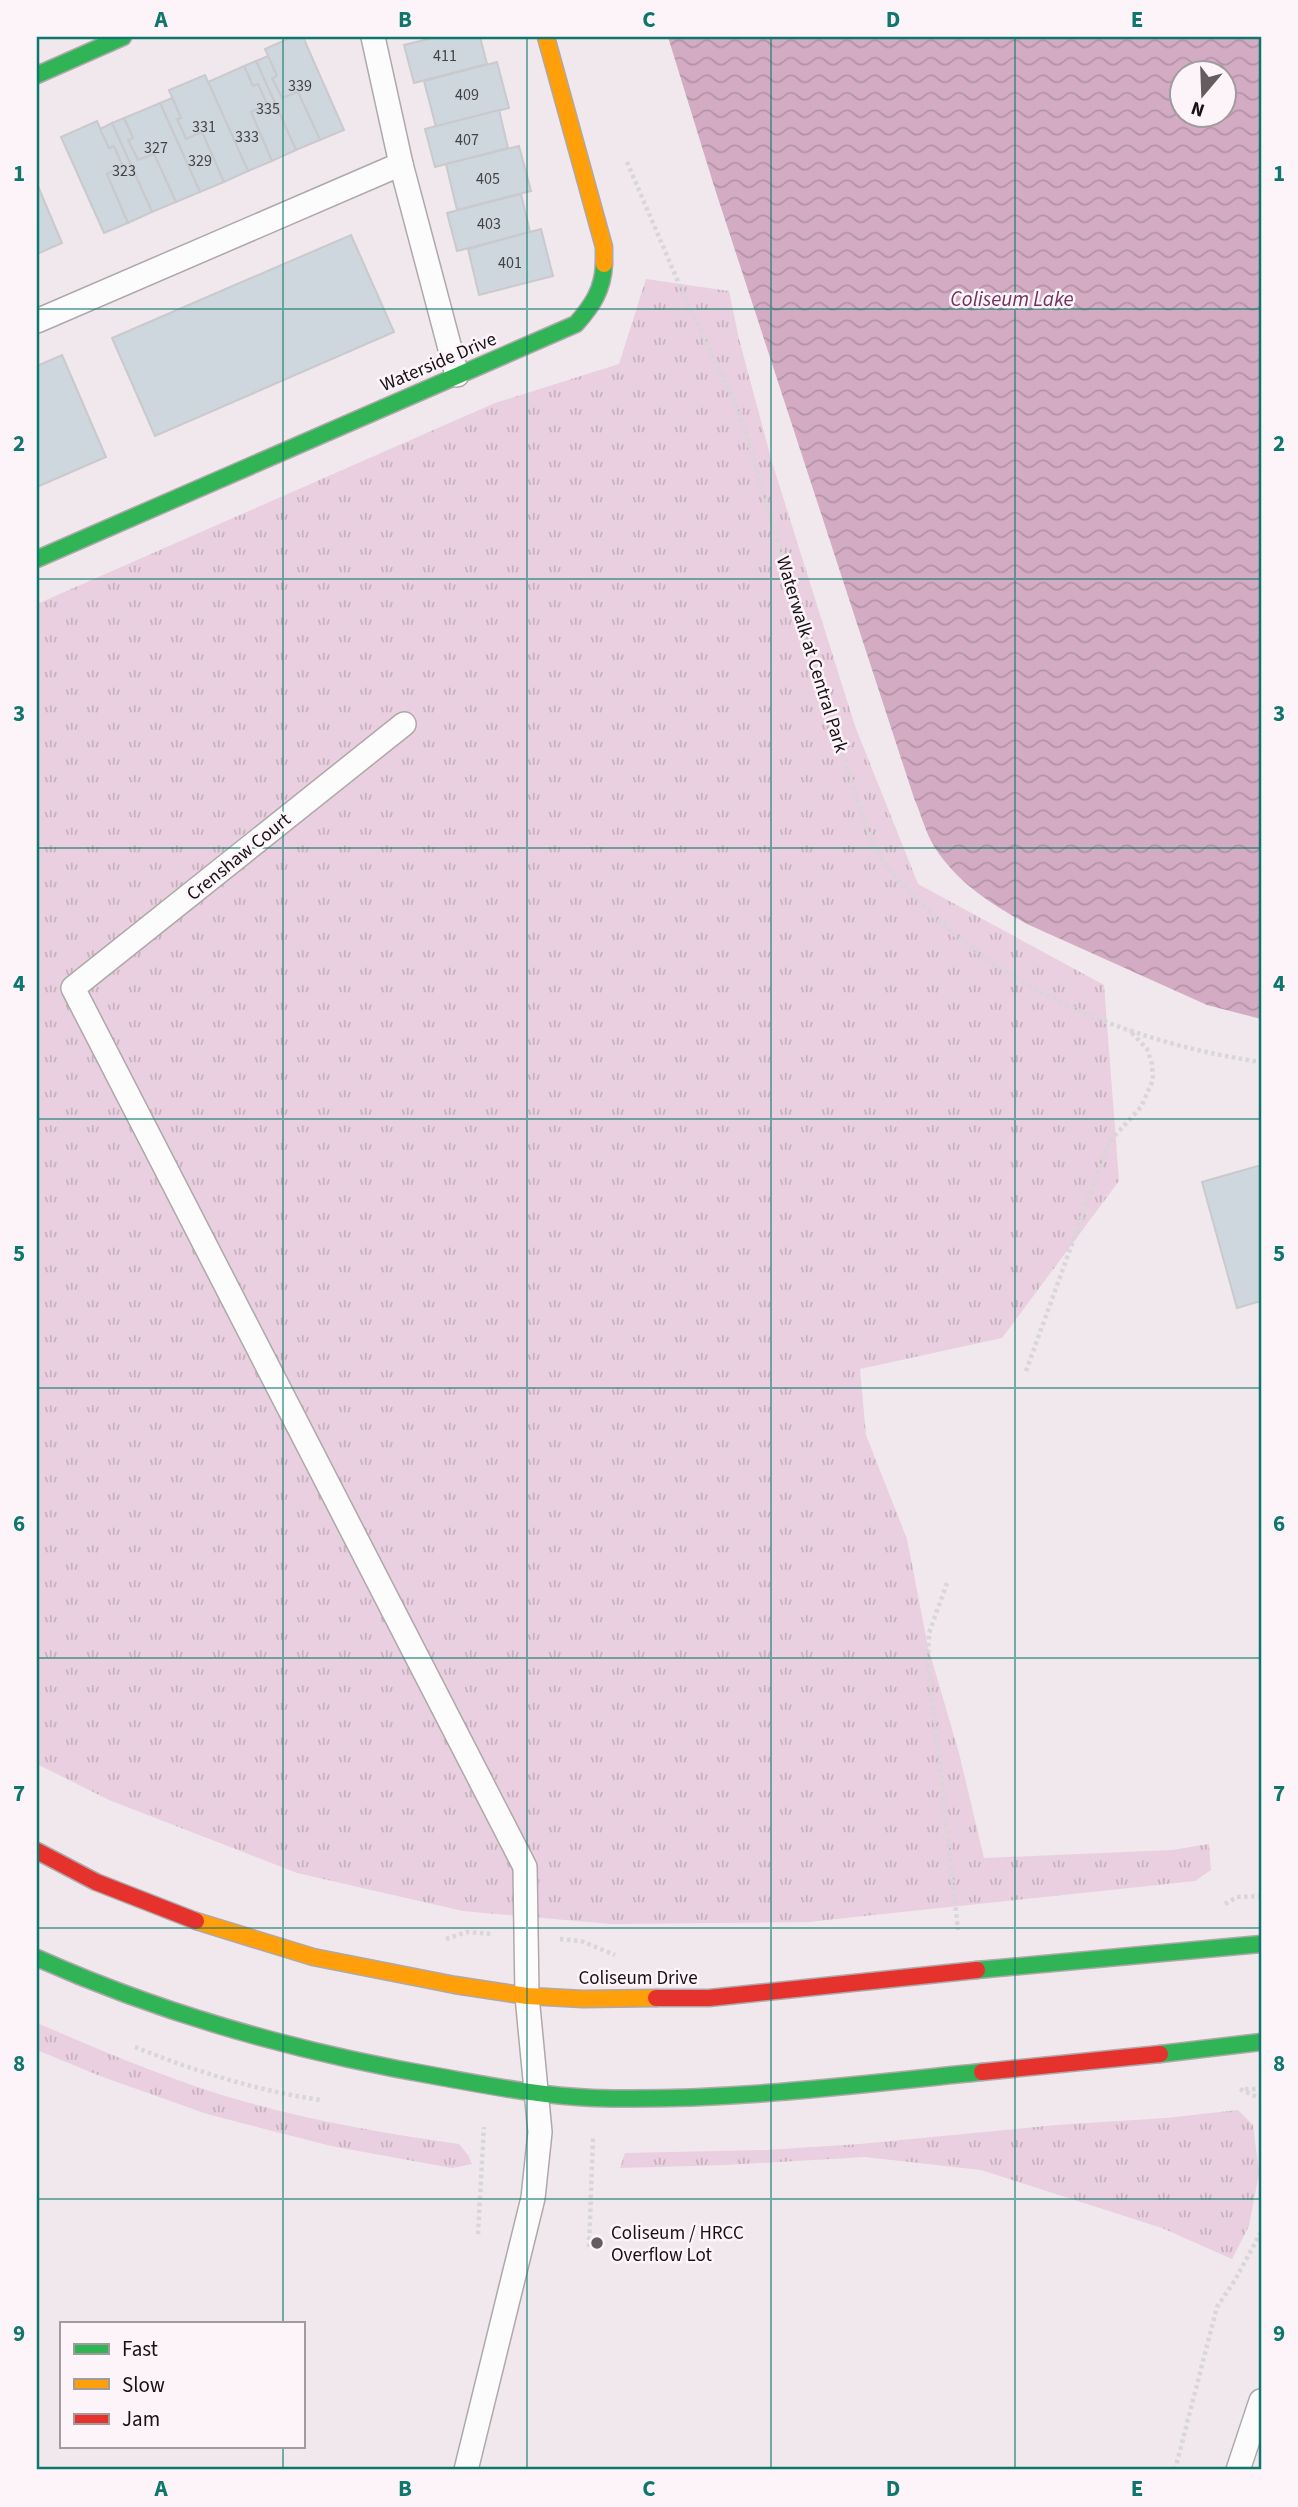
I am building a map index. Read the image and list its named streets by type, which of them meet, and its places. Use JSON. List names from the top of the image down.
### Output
{
  "streets": {
    "street": ["Waterside Drive", "Coliseum Drive"],
    "lane": ["Crenshaw Court"],
    "path": ["Waterwalk at Central Park"]
  },
  "crossings": [
    ["Crenshaw Court", "Coliseum Drive"]
  ],
  "water": ["Coliseum Lake"],
  "places": ["Coliseum / HRCC Overflow Lot"],
  "house_numbers": [
    "411",
    "339",
    "409",
    "335",
    "331",
    "333",
    "407",
    "327",
    "329",
    "323",
    "405",
    "403",
    "401"
  ],
  "legend": ["Fast", "Slow", "Jam"],
  "north": "bottom",
  "grid": {
    "columns": [
      "A",
      "B",
      "C",
      "D",
      "E"
    ],
    "rows": [
      "1",
      "2",
      "3",
      "4",
      "5",
      "6",
      "7",
      "8",
      "9"
    ]
  }
}
